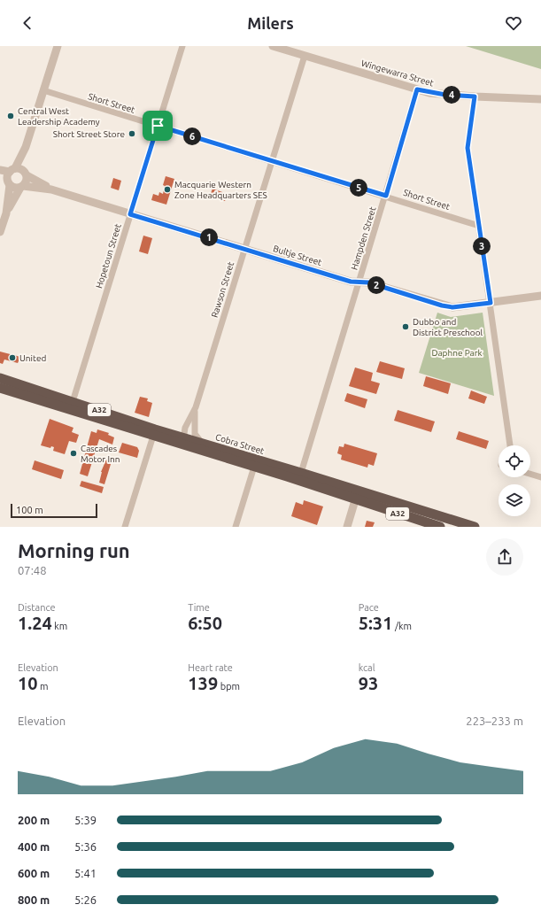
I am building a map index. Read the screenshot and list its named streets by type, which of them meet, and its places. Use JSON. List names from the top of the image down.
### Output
{
  "streets": {
    "highway": ["A32", "Cobra Street"],
    "street": [
      "Wingewarra Street",
      "Short Street",
      "Hampden Street",
      "Bultje Street",
      "Hopetoun Street",
      "Rawson Street"
    ]
  },
  "crossings": [
    ["Wingewarra Street", "Hampden Street"],
    ["Wingewarra Street", "Rawson Street"],
    ["Short Street", "Hampden Street"],
    ["Short Street", "Hopetoun Street"],
    ["Short Street", "Rawson Street"],
    ["Hampden Street", "Bultje Street"],
    ["Hampden Street", "Cobra Street"],
    ["Bultje Street", "Hopetoun Street"],
    ["Bultje Street", "Rawson Street"],
    ["Hopetoun Street", "Cobra Street"],
    ["Rawson Street", "Cobra Street"]
  ],
  "parks": ["Daphne Park"],
  "places": [
    "Central West Leadership Academy",
    "Short Street Store",
    "Macquarie Western Zone Headquarters SES",
    "Dubbo and District Preschool",
    "United",
    "Cascades Motor Inn"
  ],
  "scale_bar": "100 m",
  "page": {
    "header": "Milers",
    "pins": [
      "4",
      "6",
      "5",
      "1",
      "3",
      "2"
    ],
    "scale": "100 m",
    "heading": ["Morning run", "07:48"],
    "stats": [
      ["Distance", "1.24 km"],
      ["Time", "6:50"],
      ["Pace", "5:31 /km"],
      ["Elevation", "10 m"],
      ["Heart rate", "139 bpm"],
      ["kcal", "93"]
    ],
    "chart": ["Elevation", "223–233 m"],
    "list": [
      {
        "name": "200 m",
        "note": "5:39"
      },
      {
        "name": "400 m",
        "note": "5:36"
      },
      {
        "name": "600 m",
        "note": "5:41"
      },
      {
        "name": "800 m",
        "note": "5:26"
      }
    ]
  }
}
